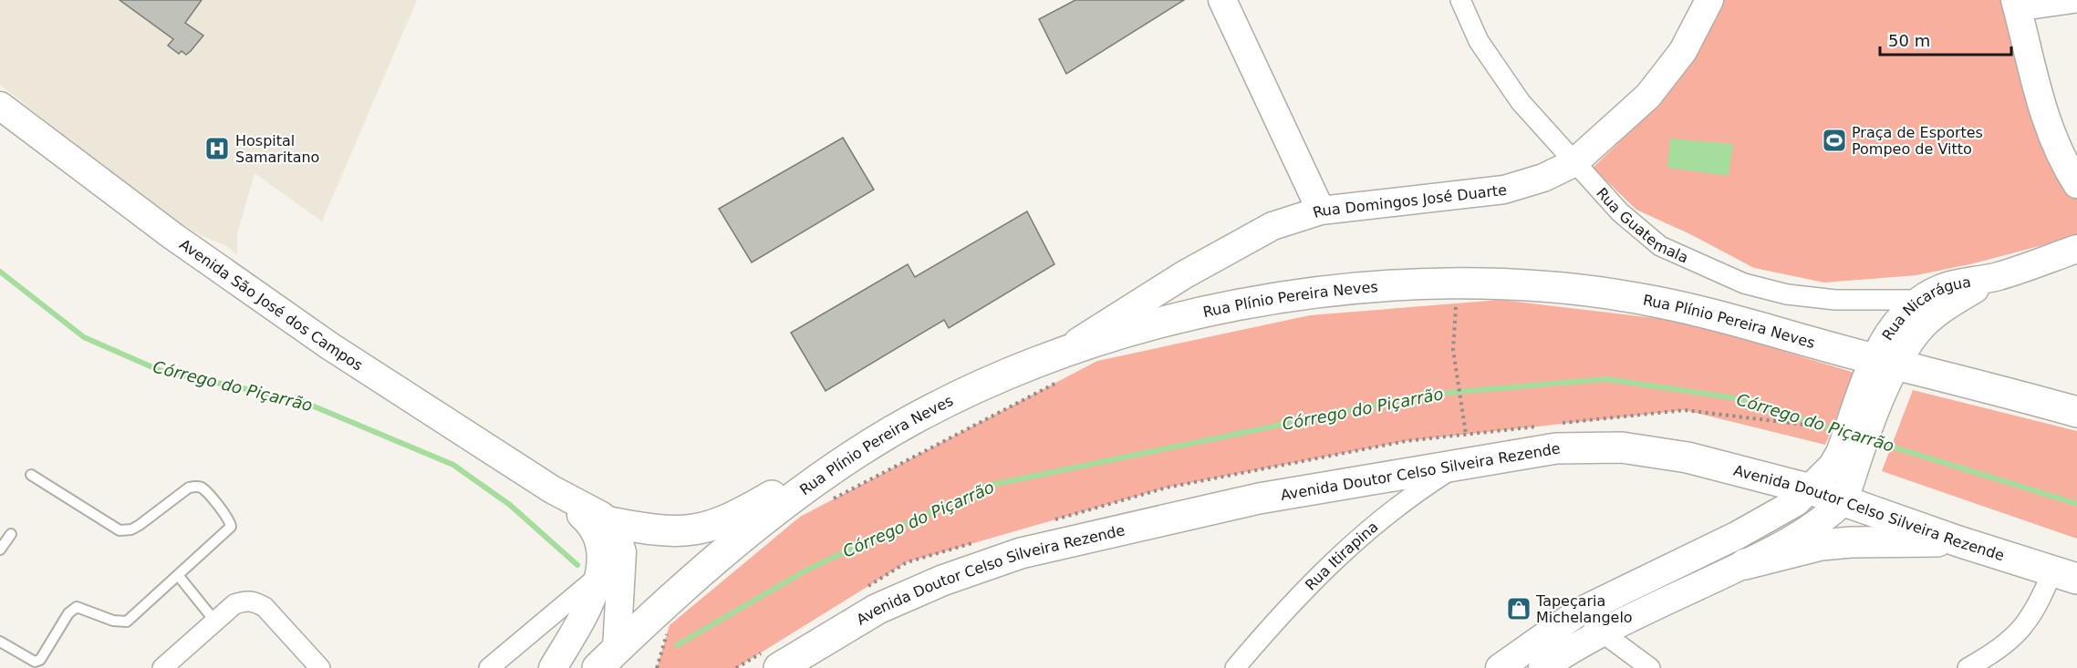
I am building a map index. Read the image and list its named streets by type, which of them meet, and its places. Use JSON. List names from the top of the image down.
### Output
{
  "streets": {
    "main road": [
      "Rua Domingos José Duarte",
      "Rua Plínio Pereira Neves",
      "Avenida São José dos Campos",
      "Rua Nicarágua",
      "Avenida Doutor Celso Silveira Rezende"
    ],
    "street": ["Rua Guatemala", "Rua Itirapina"]
  },
  "crossings": [
    ["Rua Domingos José Duarte", "Rua Guatemala"],
    ["Rua Domingos José Duarte", "Rua Plínio Pereira Neves"],
    ["Rua Guatemala", "Rua Nicarágua"],
    ["Rua Plínio Pereira Neves", "Rua Nicarágua"],
    ["Avenida Doutor Celso Silveira Rezende", "Rua Itirapina"]
  ],
  "water": ["Córrego do Piçarrão"],
  "places": {
    "sports": ["Praça de Esportes Pompeo de Vitto"],
    "hospital": ["Hospital Samaritano"],
    "shop": ["Tapeçaria Michelangelo"]
  },
  "scale_bar": "50 m"
}
